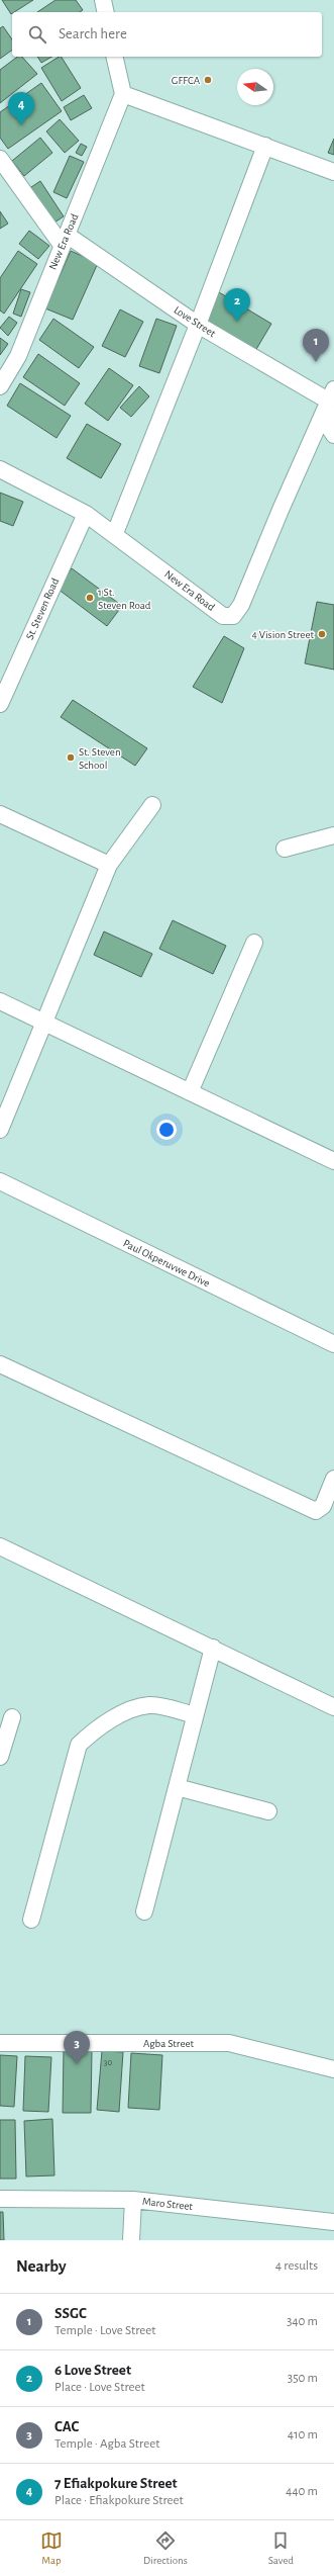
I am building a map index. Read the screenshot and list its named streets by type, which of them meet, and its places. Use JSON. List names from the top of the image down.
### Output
{
  "streets": {
    "street": [
      "New Era Road",
      "Love Street",
      "St. Steven Road",
      "Paul Okperuvwe Drive",
      "Agba Street",
      "Maro Street"
    ]
  },
  "crossings": [
    ["New Era Road", "Love Street"],
    ["New Era Road", "St. Steven Road"]
  ],
  "places": [
    "GFFCA",
    "1 St. Steven Road",
    "4 Vision Street",
    "St. Steven School"
  ],
  "house_numbers": ["30"],
  "north": "left",
  "page": {
    "search": "Search here",
    "pins": [
      "4",
      "2",
      "1",
      "3"
    ],
    "heading": ["Nearby", "4 results"],
    "list": [
      {
        "mark": "1",
        "name": "SSGC",
        "note": "Temple · Love Street",
        "value": "340 m"
      },
      {
        "mark": "2",
        "name": "6 Love Street",
        "note": "Place · Love Street",
        "value": "350 m"
      },
      {
        "mark": "3",
        "name": "CAC",
        "note": "Temple · Agba Street",
        "value": "410 m"
      },
      {
        "mark": "4",
        "name": "7 Efiakpokure Street",
        "note": "Place · Efiakpokure Street",
        "value": "440 m"
      }
    ],
    "nav": ["Map", "Directions", "Saved"]
  }
}
